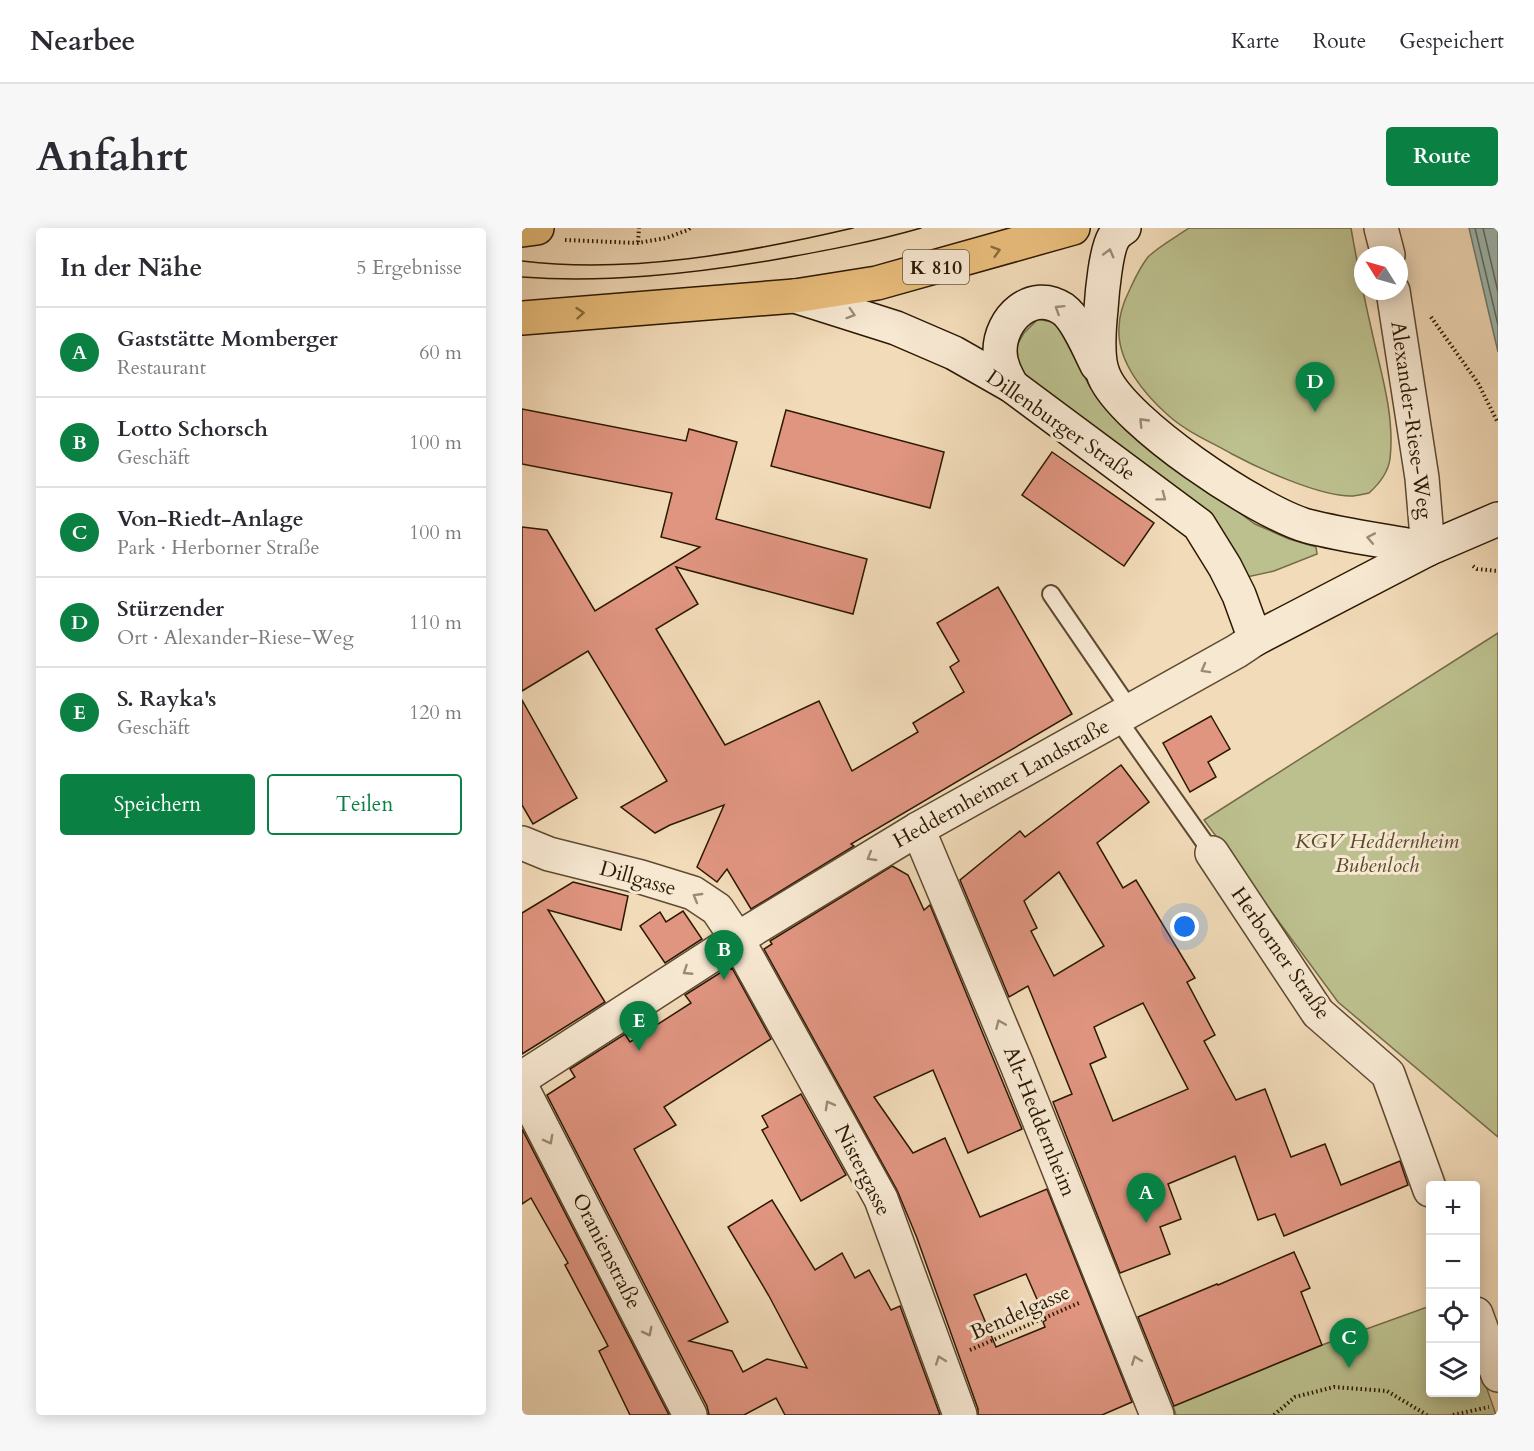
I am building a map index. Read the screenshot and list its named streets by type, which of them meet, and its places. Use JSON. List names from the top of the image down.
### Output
{
  "streets": {
    "main road": ["K 810", "Dillenburger Straße"],
    "street": [
      "Alexander-Riese-Weg",
      "Heddernheimer Landstraße",
      "Dillgasse",
      "Herborner Straße",
      "Alt-Heddernheim",
      "Nistergasse",
      "Oranienstraße"
    ],
    "path": ["Bendelgasse"]
  },
  "crossings": [
    ["Alexander-Riese-Weg", "Heddernheimer Landstraße"],
    ["Dillenburger Straße", "Heddernheimer Landstraße"],
    ["Heddernheimer Landstraße", "Dillgasse"],
    ["Heddernheimer Landstraße", "Herborner Straße"],
    ["Heddernheimer Landstraße", "Alt-Heddernheim"],
    ["Heddernheimer Landstraße", "Nistergasse"],
    ["Dillgasse", "Nistergasse"]
  ],
  "one_way": [
    "Dillenburger Straße",
    "Heddernheimer Landstraße",
    "Dillgasse",
    "Alt-Heddernheim",
    "Nistergasse",
    "Oranienstraße"
  ],
  "parks": ["KGV Heddernheim Bubenloch"],
  "north": "top left",
  "page": {
    "header": "Nearbee",
    "nav": ["Karte", "Route", "Gespeichert"],
    "buttons": [
      "Route",
      ["Speichern", "Teilen"]
    ],
    "title": "Anfahrt",
    "heading": ["In der Nähe", "5 Ergebnisse"],
    "list": [
      {
        "mark": "A",
        "name": "Gaststätte Momberger",
        "note": "Restaurant",
        "value": "60 m"
      },
      {
        "mark": "B",
        "name": "Lotto Schorsch",
        "note": "Geschäft",
        "value": "100 m"
      },
      {
        "mark": "C",
        "name": "Von-Riedt-Anlage",
        "note": "Park · Herborner Straße",
        "value": "100 m"
      },
      {
        "mark": "D",
        "name": "Stürzender",
        "note": "Ort · Alexander-Riese-Weg",
        "value": "110 m"
      },
      {
        "mark": "E",
        "name": "S. Rayka's",
        "note": "Geschäft",
        "value": "120 m"
      }
    ],
    "pins": [
      "D",
      "B",
      "E",
      "A",
      "C"
    ],
    "map_buttons": ["+", "−"]
  }
}
